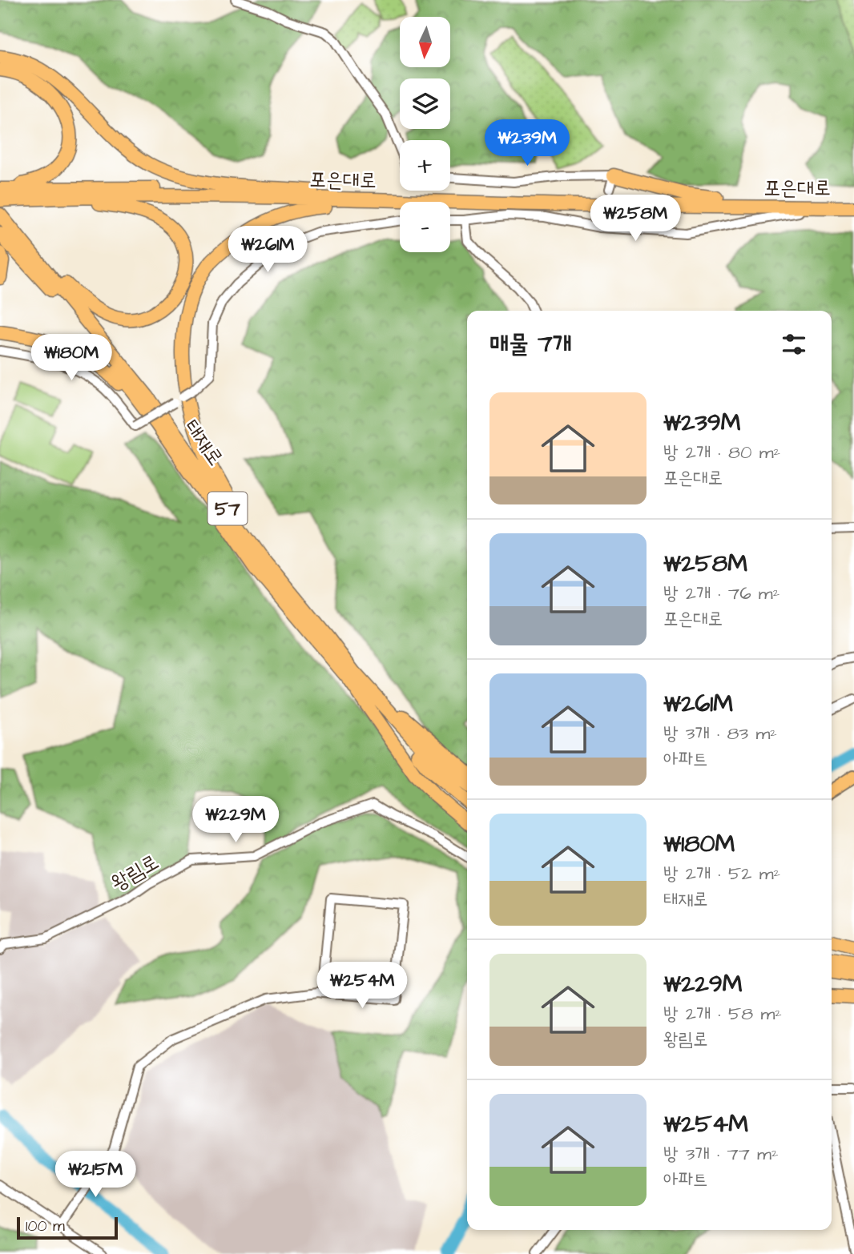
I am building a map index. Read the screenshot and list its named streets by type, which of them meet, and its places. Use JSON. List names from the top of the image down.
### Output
{
  "streets": {
    "highway": ["포은대로", "태재로", "57"],
    "street": ["왕림로"]
  },
  "crossings": [
    ["태재로", "57"]
  ],
  "scale_bar": "100 m",
  "north": "bottom",
  "page": {
    "map_buttons": ["+", "−"],
    "price": [
      "₩239M",
      "₩258M",
      "₩261M",
      "₩180M",
      "₩229M",
      "₩254M",
      "₩215M"
    ],
    "heading": "매물 7개",
    "list": [
      {
        "name": "₩239M",
        "note": "방 2개 · 80 m² · 포은대로"
      },
      {
        "name": "₩258M",
        "note": "방 2개 · 76 m² · 포은대로"
      },
      {
        "name": "₩261M",
        "note": "방 3개 · 83 m² · 아파트"
      },
      {
        "name": "₩180M",
        "note": "방 2개 · 52 m² · 태재로"
      },
      {
        "name": "₩229M",
        "note": "방 2개 · 58 m² · 왕림로"
      },
      {
        "name": "₩254M",
        "note": "방 3개 · 77 m² · 아파트"
      }
    ],
    "scale": "100 m"
  }
}
